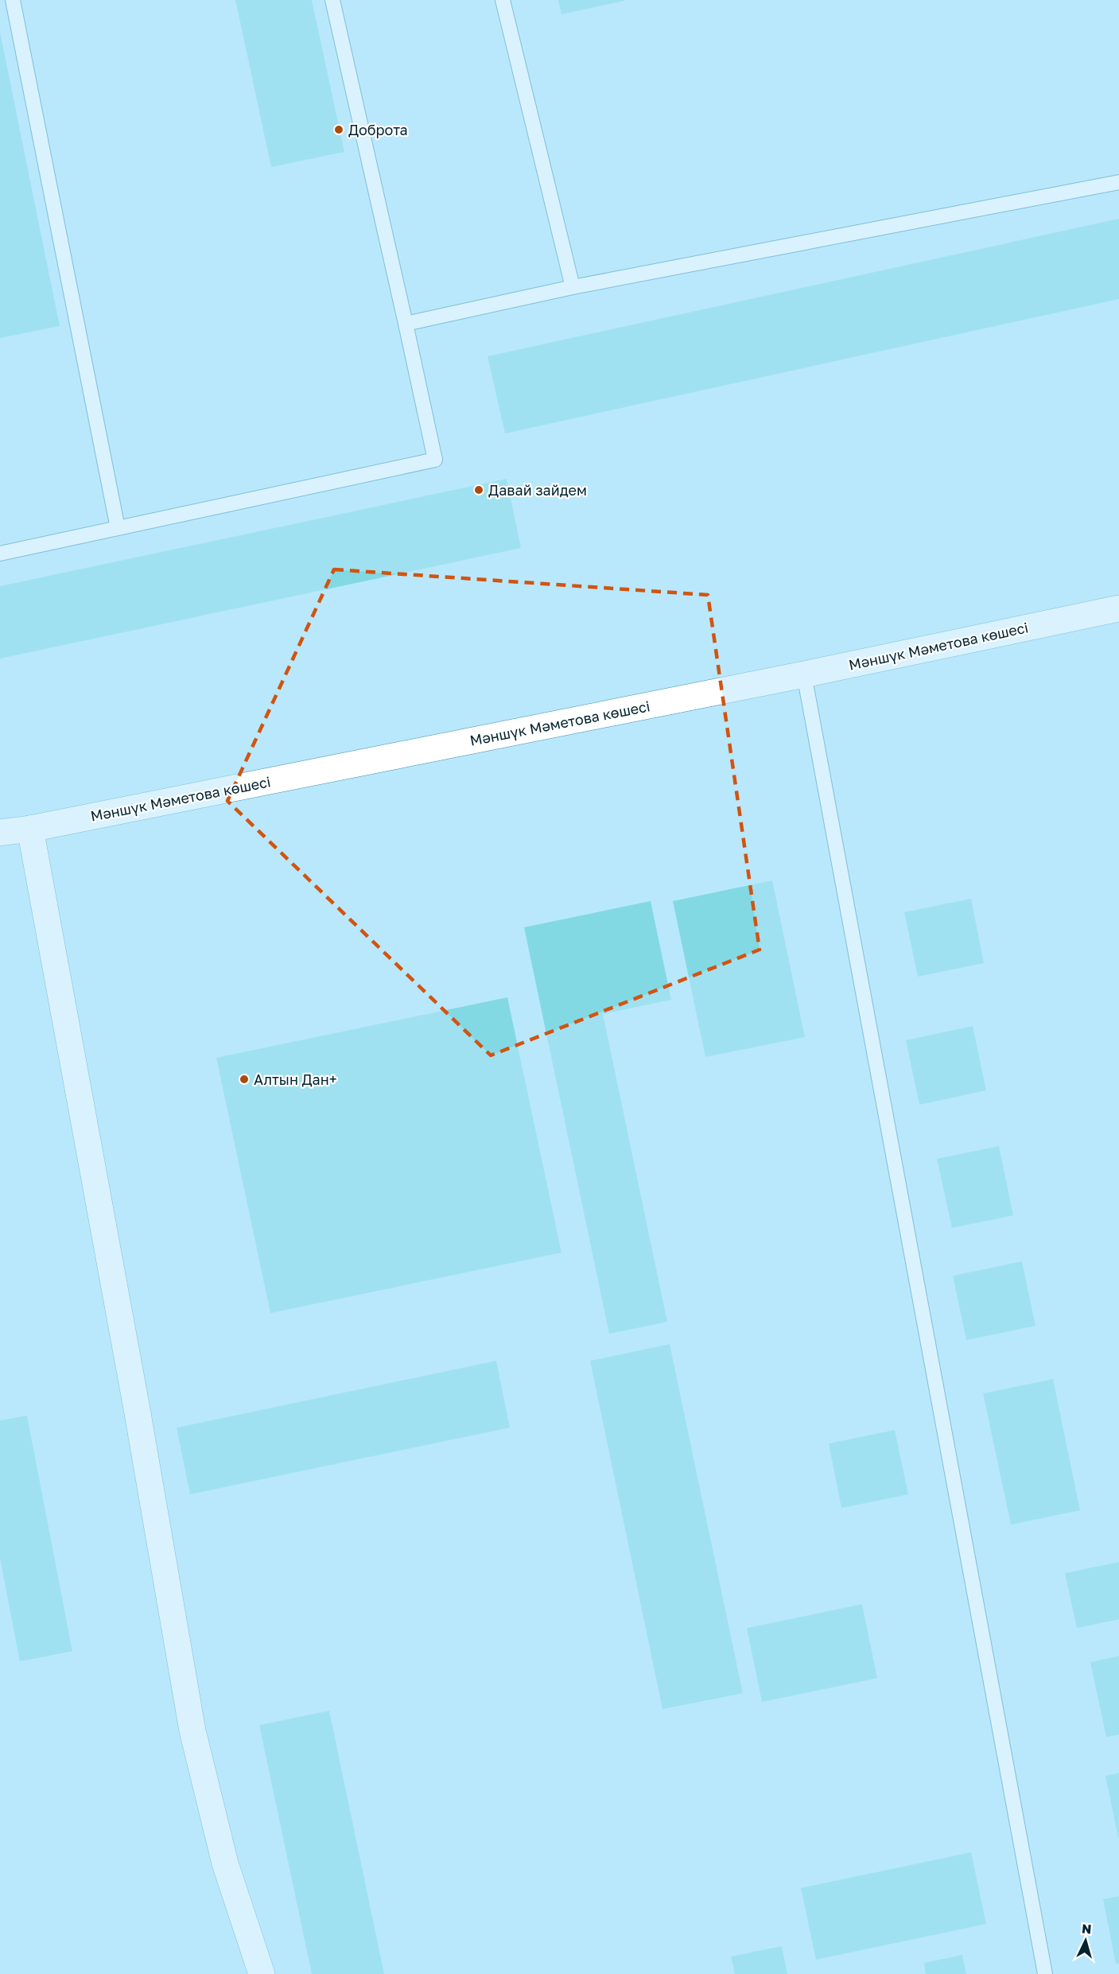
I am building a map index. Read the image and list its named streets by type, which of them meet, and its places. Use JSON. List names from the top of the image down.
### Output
{
  "streets": {
    "street": ["Мәншүк Мәметова көшесі"]
  },
  "places": ["Доброта", "Давай зайдем", "Алтын Дан+"],
  "north": "top"
}
